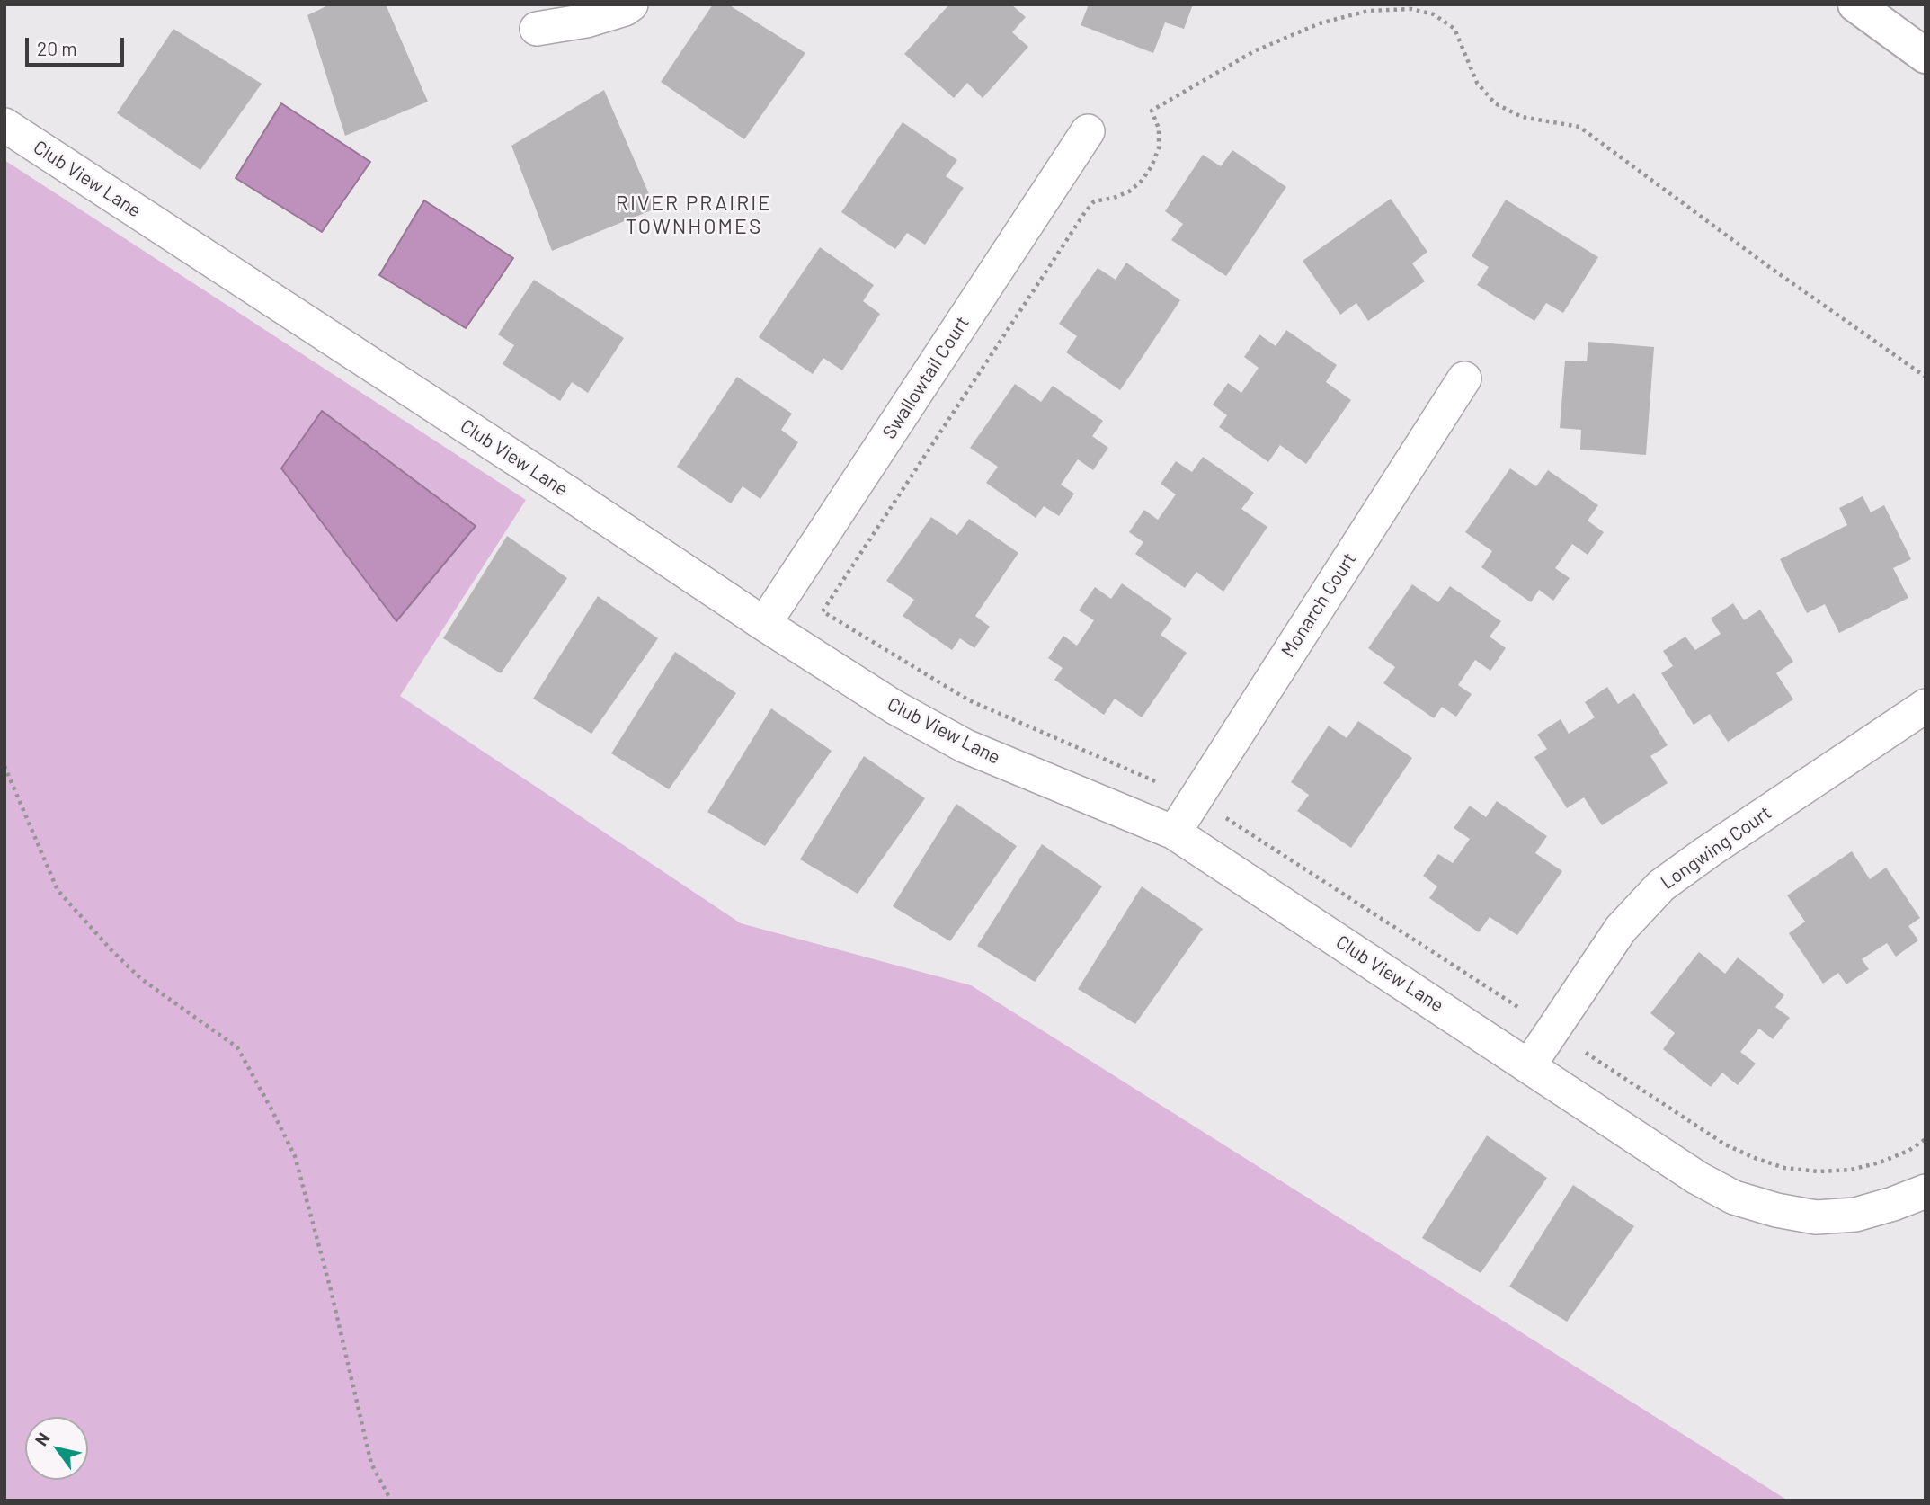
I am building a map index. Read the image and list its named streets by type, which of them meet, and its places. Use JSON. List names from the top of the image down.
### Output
{
  "streets": {
    "street": [
      "Club View Lane",
      "Swallowtail Court",
      "Monarch Court",
      "Longwing Court"
    ]
  },
  "crossings": [
    ["Club View Lane", "Swallowtail Court"],
    ["Club View Lane", "Monarch Court"],
    ["Club View Lane", "Longwing Court"]
  ],
  "districts": ["RIVER PRAIRIE TOWNHOMES"],
  "scale_bar": "20 m",
  "north": "top left"
}
